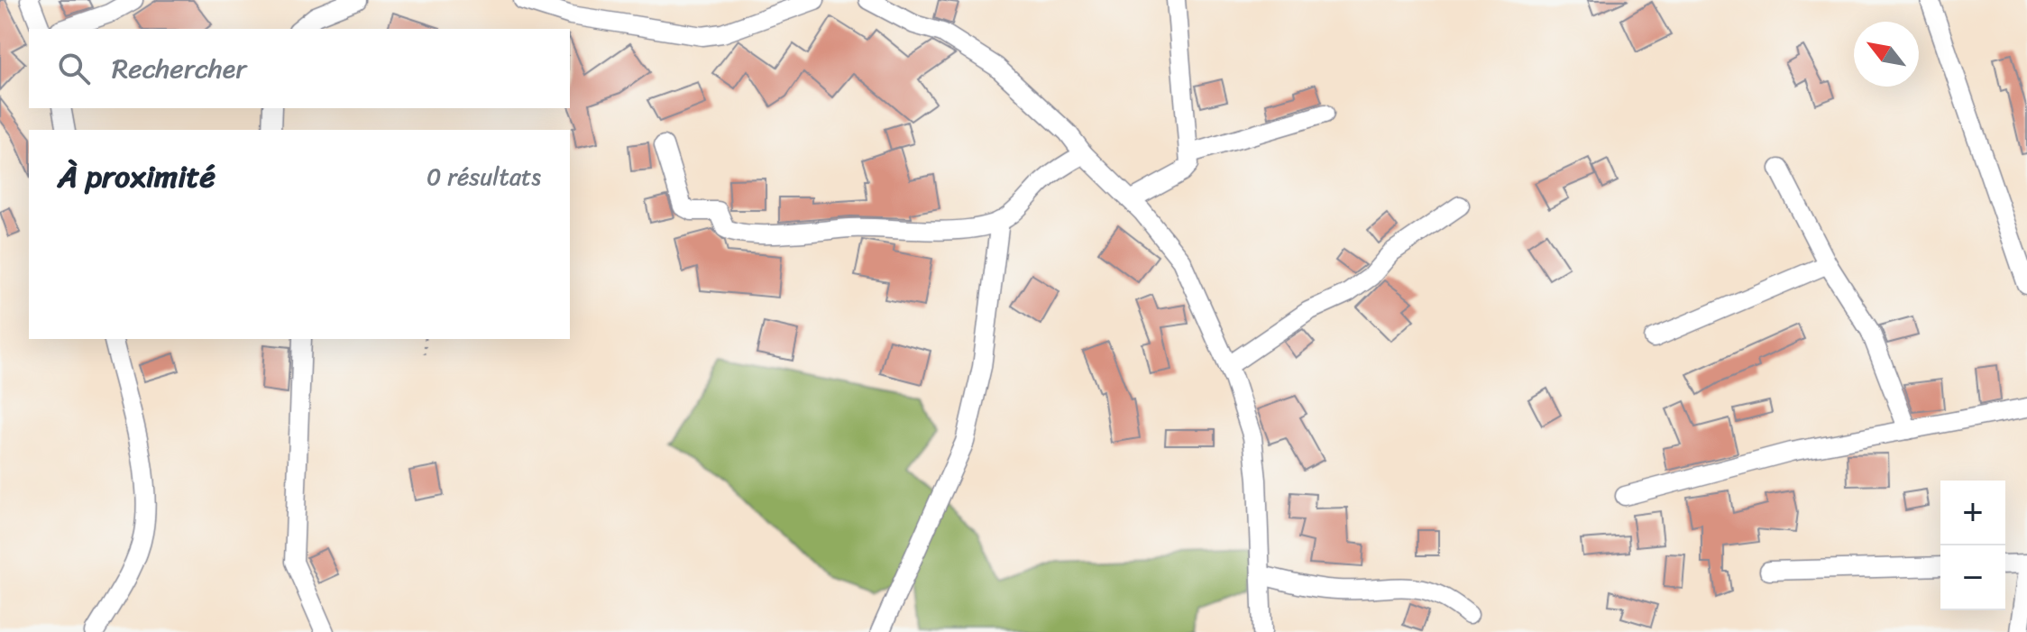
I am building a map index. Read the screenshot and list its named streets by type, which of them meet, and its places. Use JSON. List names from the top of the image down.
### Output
{
  "north": "top left",
  "page": {
    "search": "Rechercher",
    "heading": ["À proximité", "0 résultats"],
    "map_buttons": ["+", "−"]
  }
}
